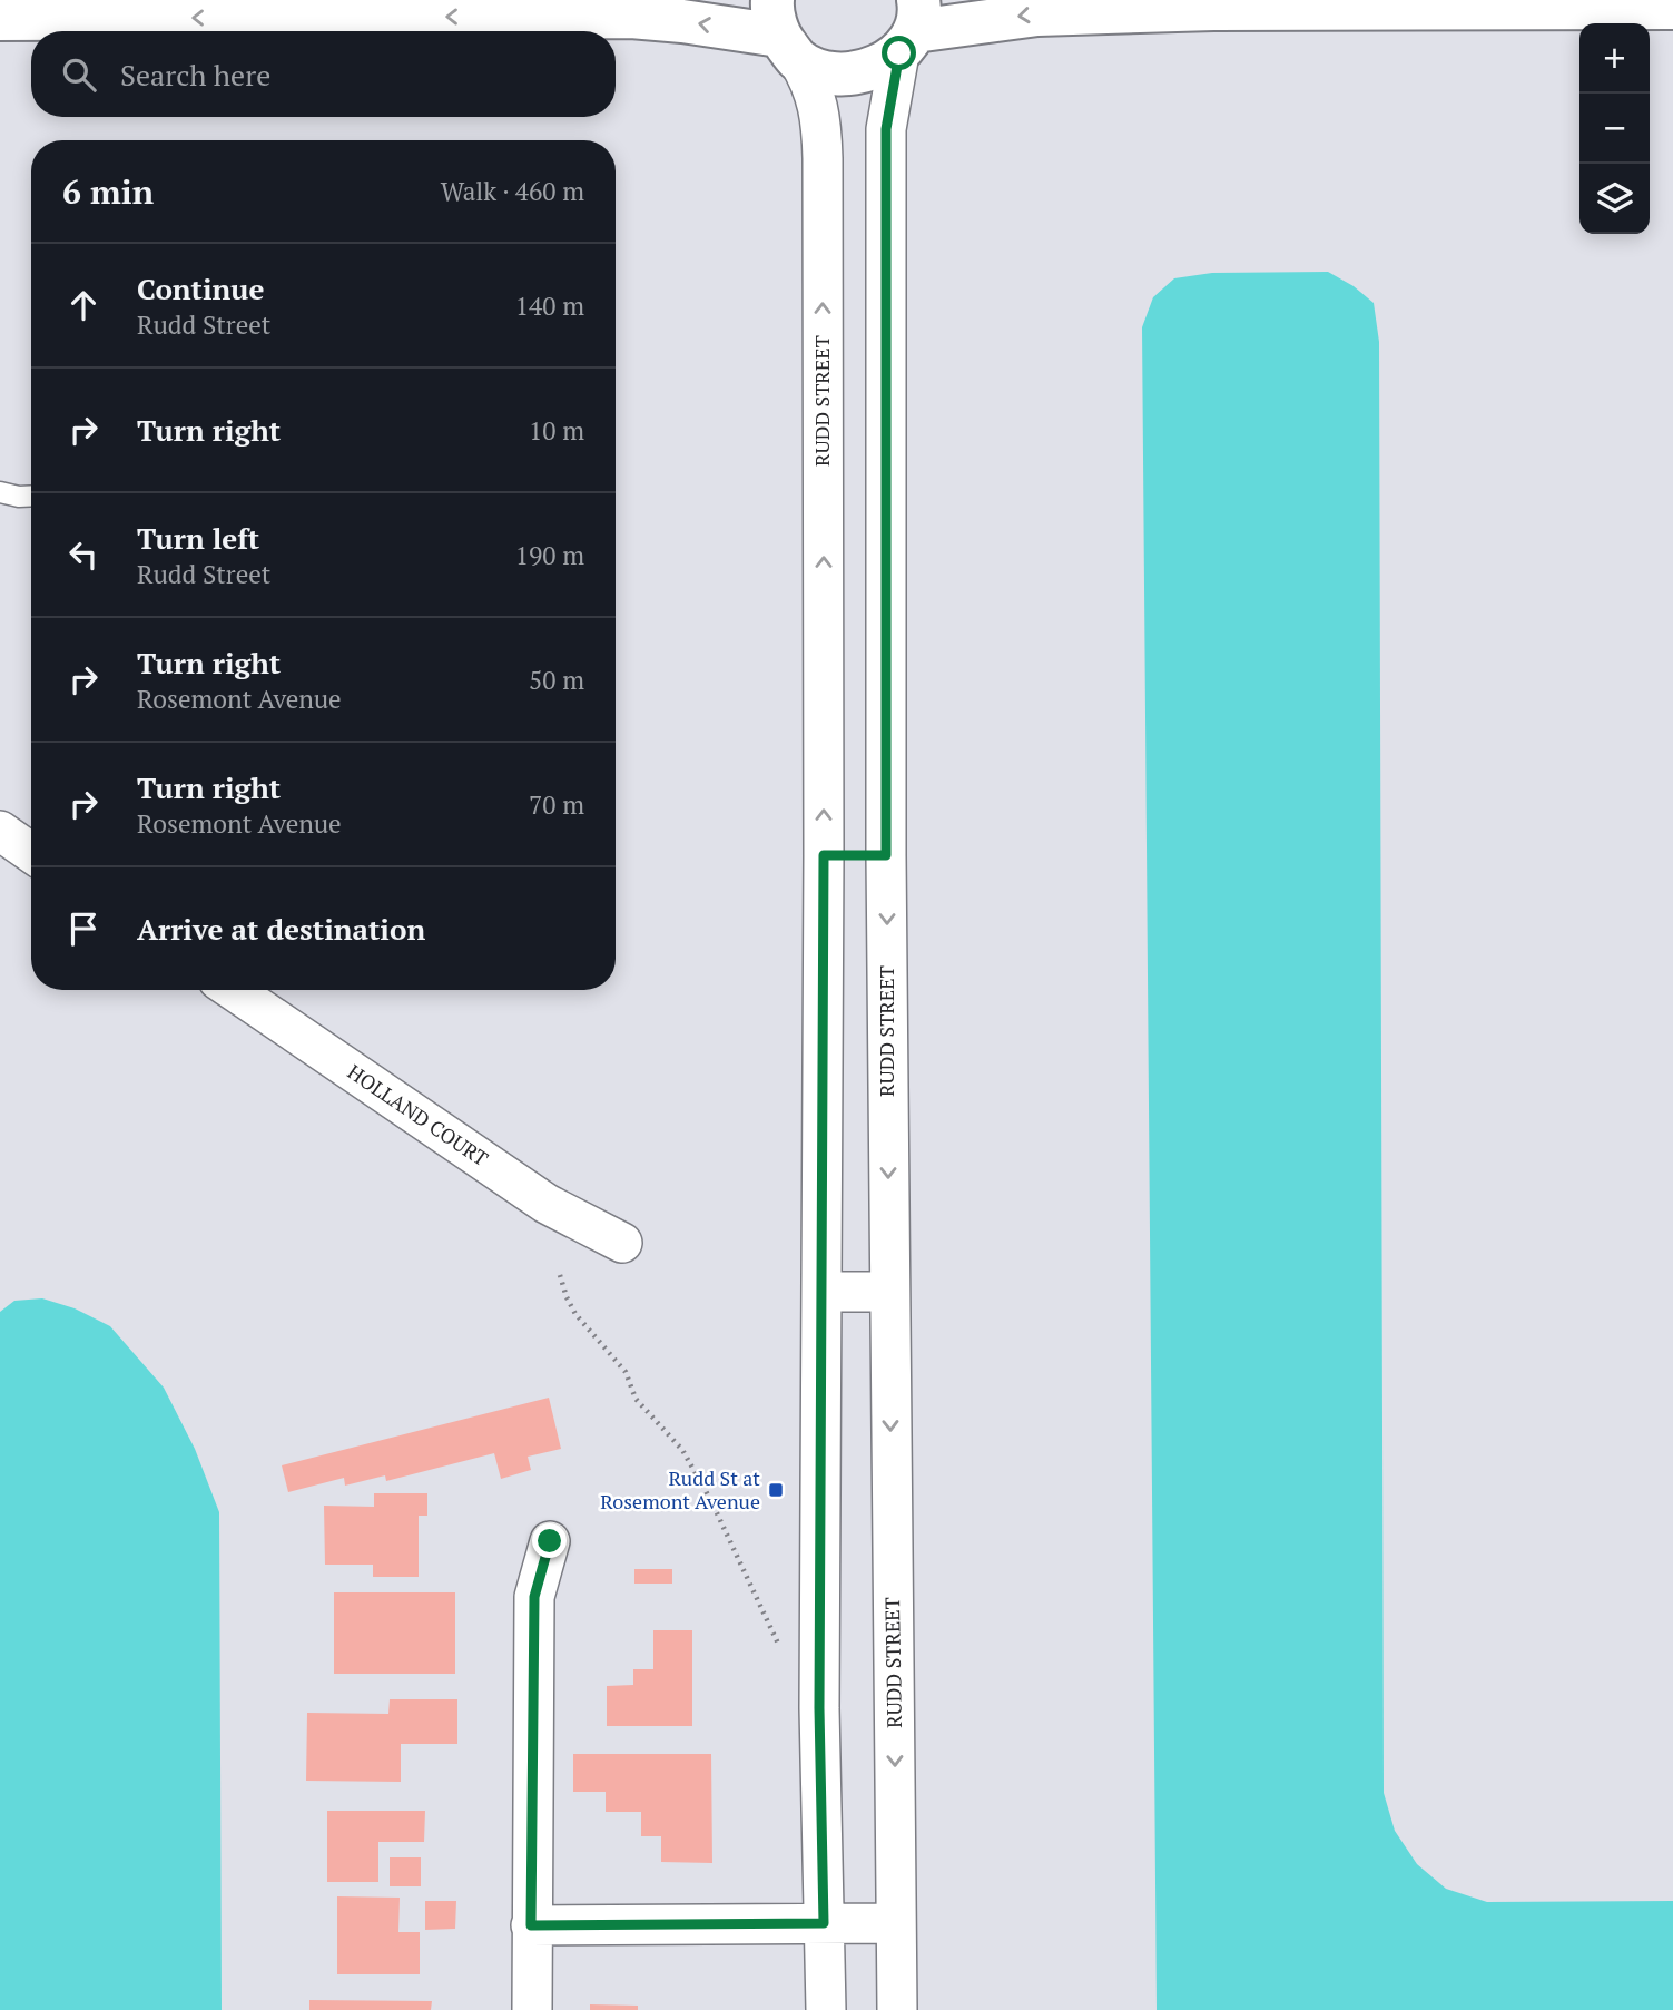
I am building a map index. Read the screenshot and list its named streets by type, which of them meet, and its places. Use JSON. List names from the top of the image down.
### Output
{
  "streets": {
    "street": ["RUDD STREET", "HOLLAND COURT"]
  },
  "places": {
    "transit": ["Rudd St at Rosemont Avenue"]
  },
  "page": {
    "map_buttons": ["+", "−"],
    "search": "Search here",
    "heading": ["6 min", "Walk · 460 m"],
    "list": [
      ["Continue", "Rudd Street", "140 m"],
      ["Turn right", "10 m"],
      ["Turn left", "Rudd Street", "190 m"],
      ["Turn right", "Rosemont Avenue", "50 m"],
      ["Turn right", "Rosemont Avenue", "70 m"],
      "Arrive at destination"
    ]
  }
}
